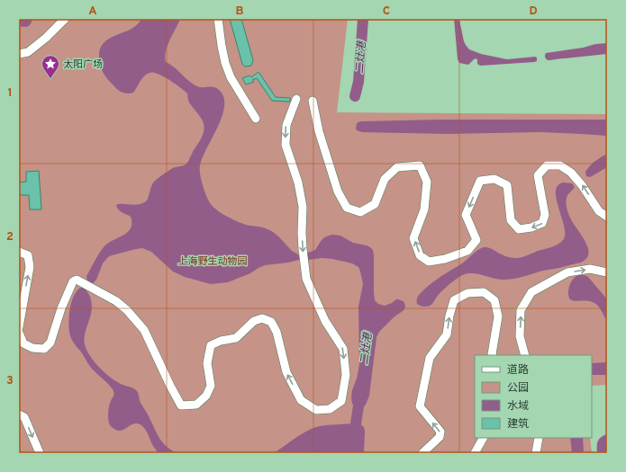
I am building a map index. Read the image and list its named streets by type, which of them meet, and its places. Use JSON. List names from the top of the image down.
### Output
{
  "water": ["二灶港"],
  "parks": ["上海野生动物园"],
  "places": {
    "place": ["太阳广场"]
  },
  "legend": [
    "道路",
    "公园",
    "水域",
    "建筑"
  ],
  "grid": {
    "columns": [
      "A",
      "B",
      "C",
      "D"
    ],
    "rows": ["1", "2", "3"]
  }
}
